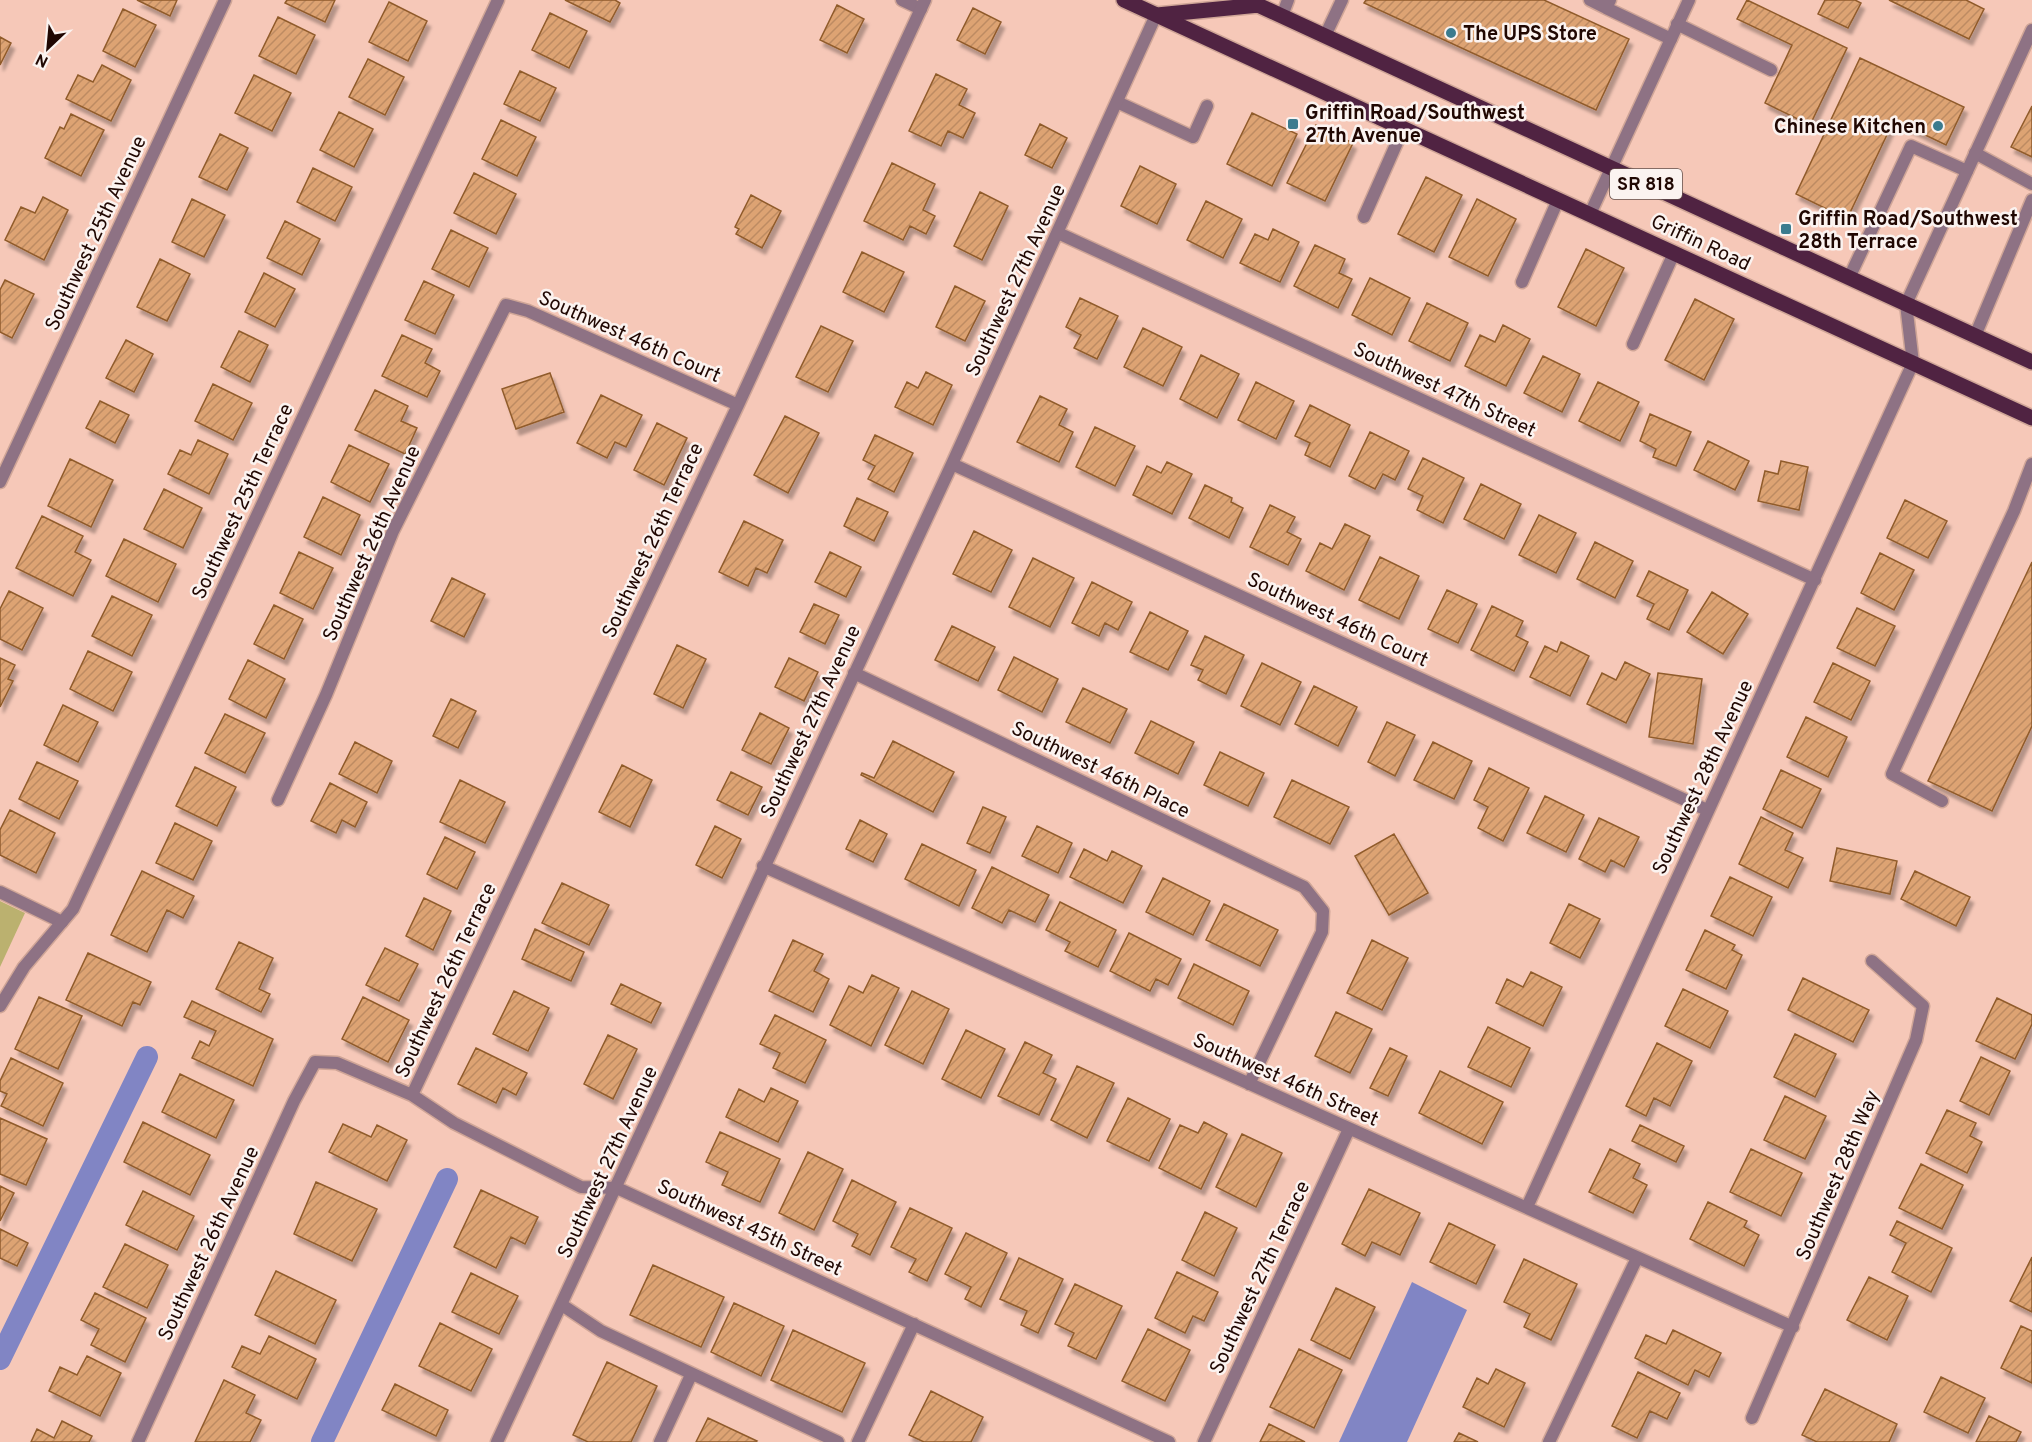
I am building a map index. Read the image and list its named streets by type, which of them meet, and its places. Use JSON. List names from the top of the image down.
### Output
{
  "streets": {
    "main road": ["SR 818", "Griffin Road"],
    "street": [
      "Southwest 25th Avenue",
      "Southwest 27th Avenue",
      "Southwest 46th Court",
      "Southwest 47th Street",
      "Southwest 25th Terrace",
      "Southwest 26th Terrace",
      "Southwest 26th Avenue",
      "Southwest 46th Place",
      "Southwest 28th Avenue",
      "Southwest 46th Street",
      "Southwest 28th Way",
      "Southwest 45th Street",
      "Southwest 27th Terrace"
    ]
  },
  "crossings": [
    ["Griffin Road", "Southwest 27th Avenue"],
    ["Griffin Road", "Southwest 28th Avenue"],
    ["Southwest 27th Avenue", "Southwest 46th Court"],
    ["Southwest 27th Avenue", "Southwest 47th Street"],
    ["Southwest 27th Avenue", "Southwest 46th Place"],
    ["Southwest 27th Avenue", "Southwest 46th Street"],
    ["Southwest 27th Avenue", "Southwest 45th Street"],
    ["Southwest 46th Court", "Southwest 26th Terrace"],
    ["Southwest 46th Court", "Southwest 26th Avenue"],
    ["Southwest 46th Court", "Southwest 28th Avenue"],
    ["Southwest 47th Street", "Southwest 28th Avenue"],
    ["Southwest 26th Terrace", "Southwest 45th Street"],
    ["Southwest 26th Avenue", "Southwest 45th Street"],
    ["Southwest 46th Place", "Southwest 46th Street"],
    ["Southwest 28th Avenue", "Southwest 46th Street"],
    ["Southwest 46th Street", "Southwest 28th Way"],
    ["Southwest 46th Street", "Southwest 27th Terrace"]
  ],
  "places": {
    "other": ["The UPS Store", "Chinese Kitchen"],
    "transit": ["Griffin Road/Southwest 27th Avenue", "Griffin Road/Southwest 28th Terrace"]
  },
  "north": "bottom left"
}
